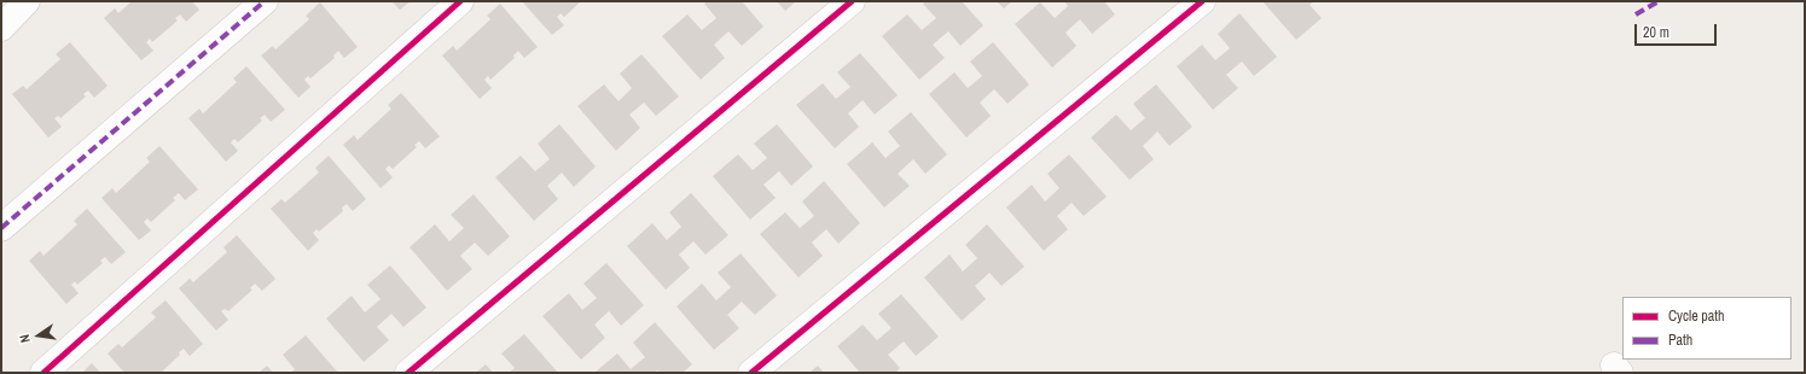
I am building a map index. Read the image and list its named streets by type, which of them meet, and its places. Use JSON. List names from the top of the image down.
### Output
{
  "legend": ["Cycle path", "Path"],
  "scale_bar": "20 m",
  "north": "left"
}
